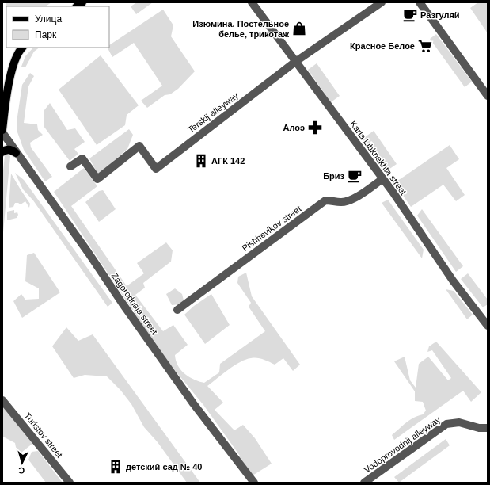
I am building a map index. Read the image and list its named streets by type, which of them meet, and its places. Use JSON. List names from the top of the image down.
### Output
{
  "streets": {
    "street": [
      "Terskij alleyway",
      "Karla Libknekhta street",
      "Pishhevikov street",
      "Zagorodnaja street",
      "Turistov street",
      "Vodoprovodnij alleyway"
    ]
  },
  "crossings": [
    ["Terskij alleyway", "Karla Libknekhta street"],
    ["Karla Libknekhta street", "Pishhevikov street"]
  ],
  "places": {
    "cafe": ["Разгуляй", "Бриз"],
    "shop": ["Изюмина. Постельное белье, трикотаж"],
    "supermarket": ["Красное Белое"],
    "pharmacy": ["Алоэ"],
    "building": ["АГК 142", "детский сад № 40"]
  },
  "legend": ["Улица", "Парк"],
  "north": "bottom"
}
